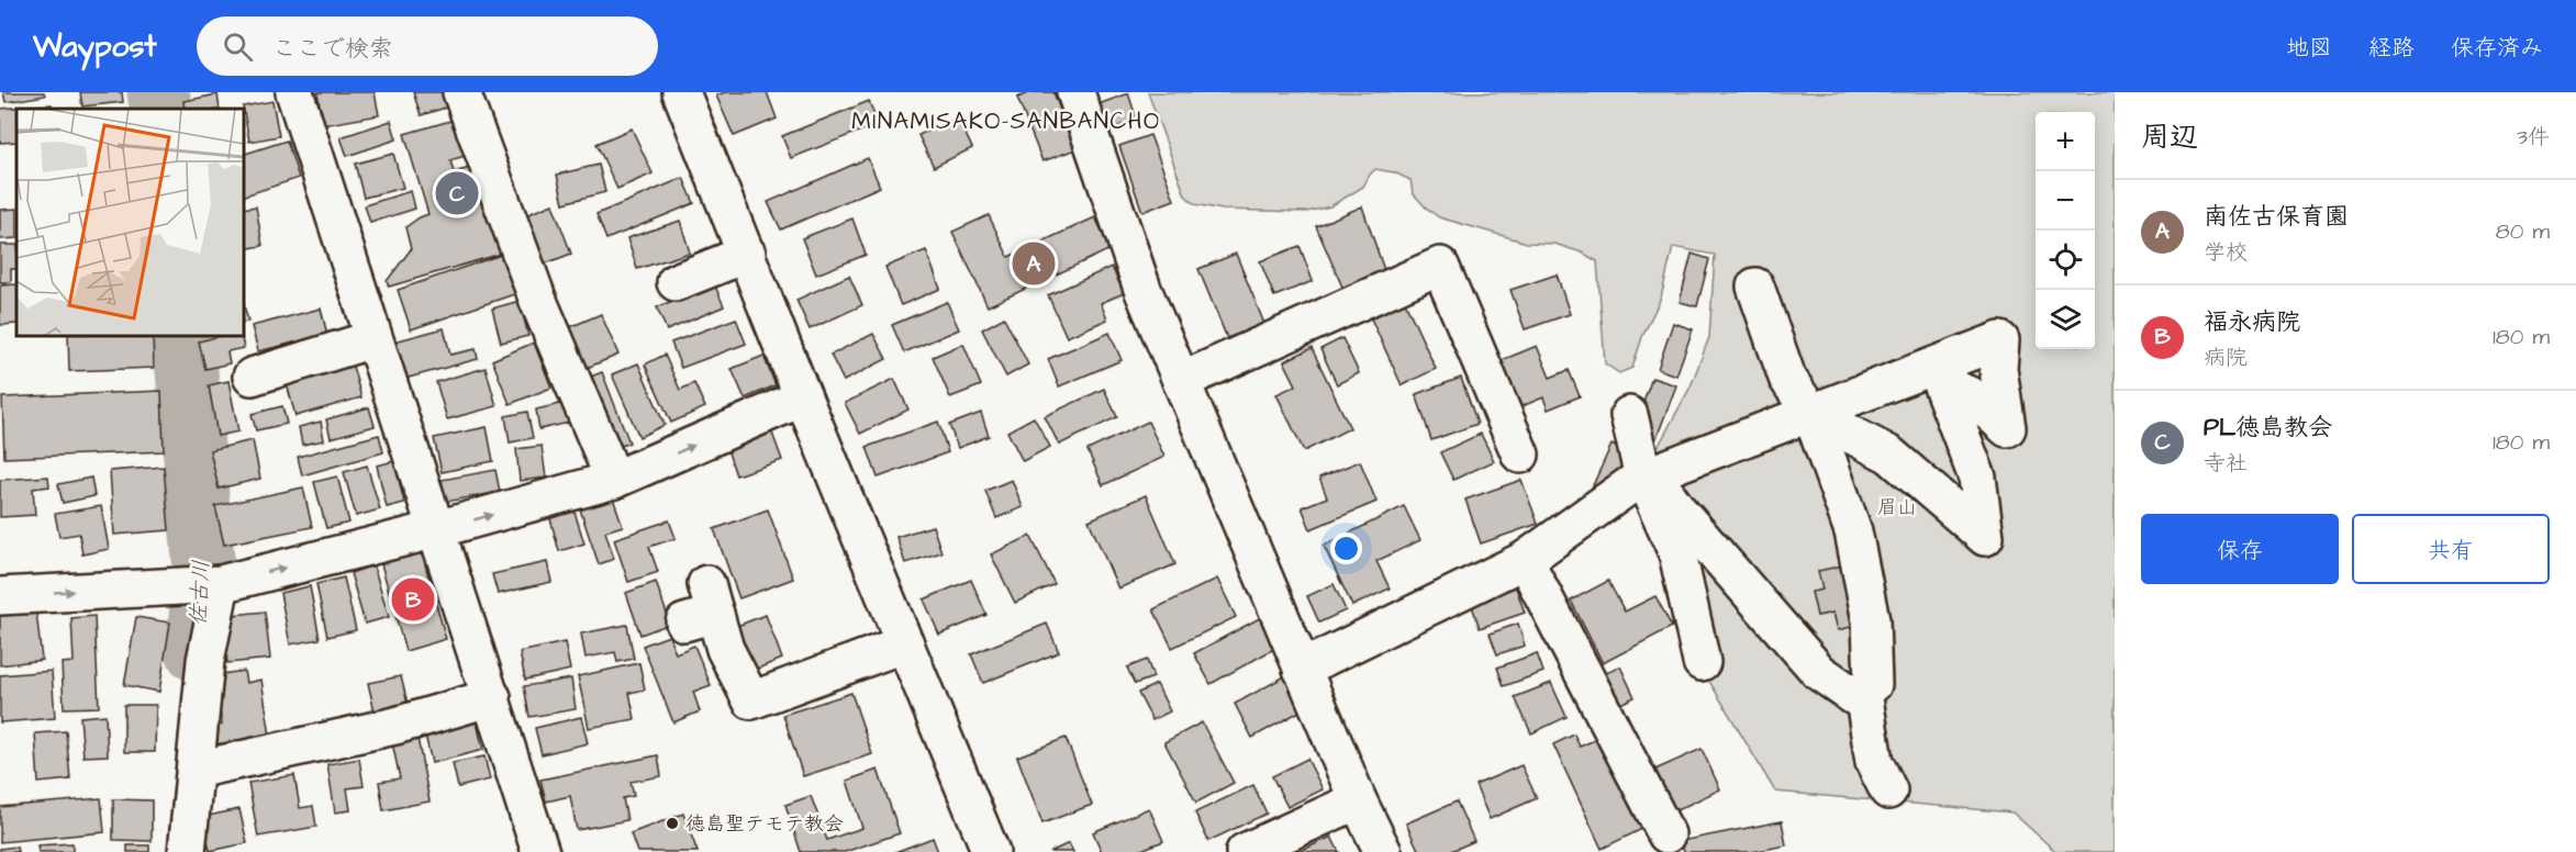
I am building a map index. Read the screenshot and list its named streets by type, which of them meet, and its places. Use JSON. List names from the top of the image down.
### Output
{
  "districts": ["MINAMISAKO-SANBANCHO"],
  "water": ["佐古川"],
  "parks": ["眉山"],
  "places": ["徳島聖テモテ教会"],
  "page": {
    "header": "Waypost",
    "search": "ここで検索",
    "nav": ["地図", "経路", "保存済み"],
    "heading": ["周辺", "3件"],
    "map_buttons": ["+", "−"],
    "pins": ["C", "A", "B"],
    "list": [
      {
        "mark": "A",
        "name": "南佐古保育園",
        "note": "学校",
        "value": "80 m"
      },
      {
        "mark": "B",
        "name": "福永病院",
        "note": "病院",
        "value": "180 m"
      },
      {
        "mark": "C",
        "name": "PL徳島教会",
        "note": "寺社",
        "value": "180 m"
      }
    ],
    "buttons": ["保存", "共有"]
  }
}
